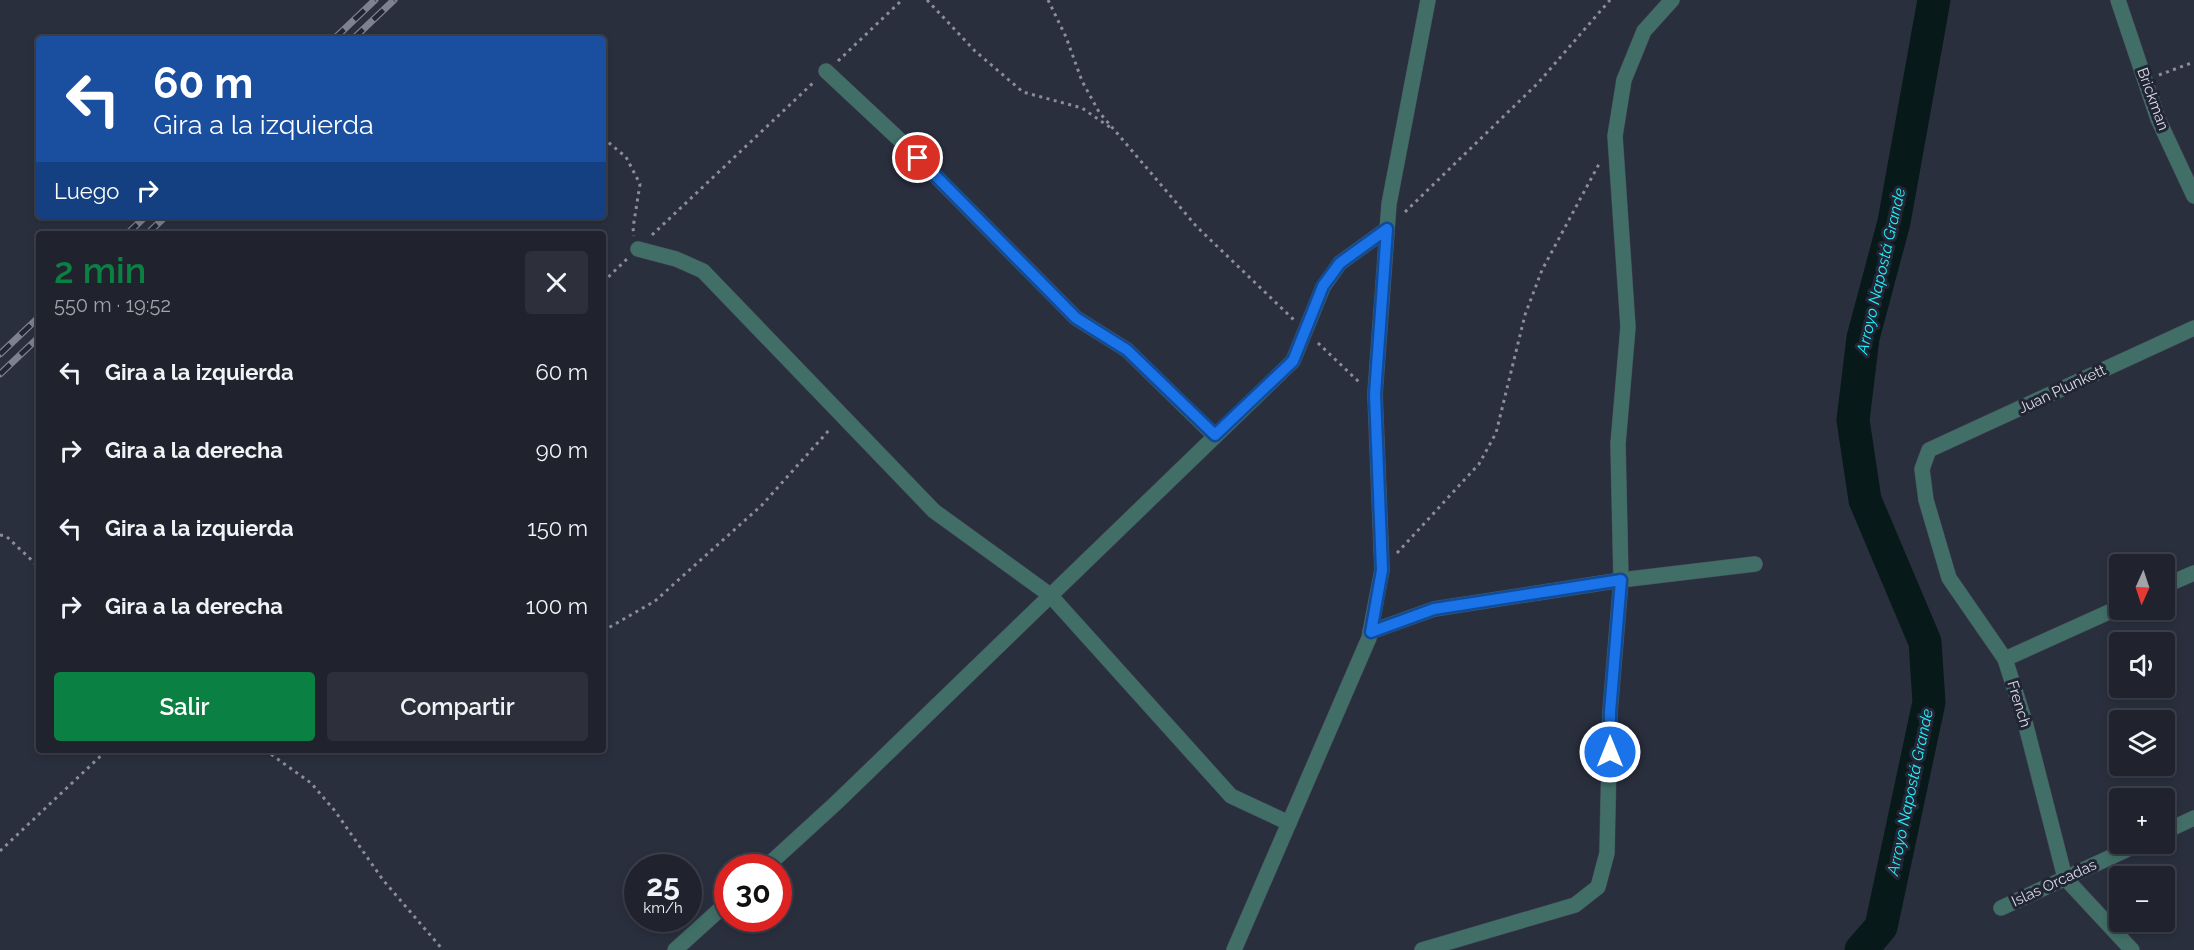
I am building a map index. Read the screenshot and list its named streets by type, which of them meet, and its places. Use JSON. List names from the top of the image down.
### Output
{
  "streets": {
    "street": [
      "Brickman",
      "Juan Plunkett",
      "French",
      "Islas Orcadas"
    ]
  },
  "crossings": [
    ["Juan Plunkett", "French"],
    ["French", "Islas Orcadas"]
  ],
  "water": ["Arroyo Napostá Grande"],
  "north": "bottom",
  "page": {
    "turn": ["60 m", "Gira a la izquierda"],
    "then": "Luego",
    "heading": ["2 min", "550 m · 19:52"],
    "list": [
      {
        "name": "Gira a la izquierda",
        "value": "60 m"
      },
      {
        "name": "Gira a la derecha",
        "value": "90 m"
      },
      {
        "name": "Gira a la izquierda",
        "value": "150 m"
      },
      {
        "name": "Gira a la derecha",
        "value": "100 m"
      }
    ],
    "map_buttons": ["+", "−"],
    "buttons": ["Salir", "Compartir"],
    "speed": "25 km/h",
    "limit": "30"
  }
}
